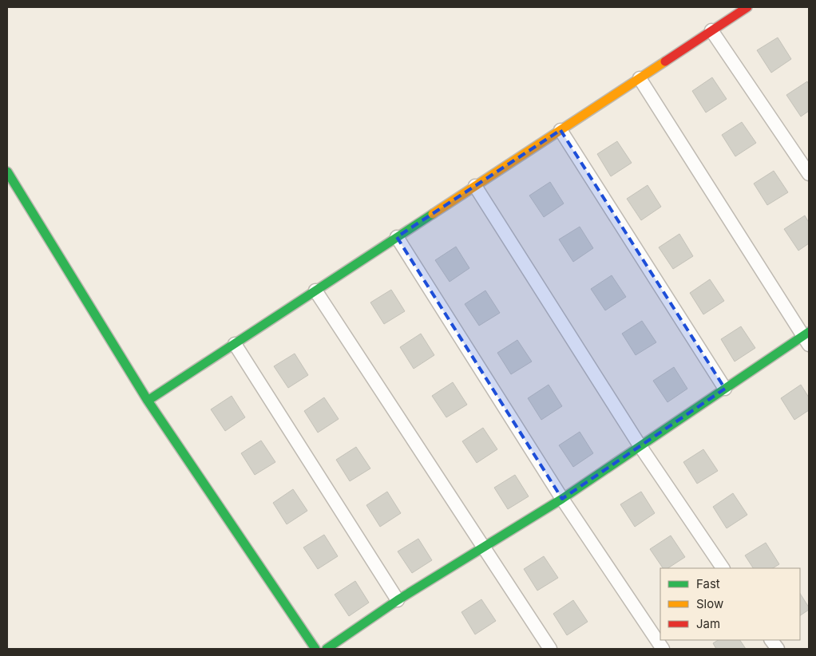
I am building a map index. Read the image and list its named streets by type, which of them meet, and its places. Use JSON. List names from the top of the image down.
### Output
{
  "legend": ["Fast", "Slow", "Jam"]
}
